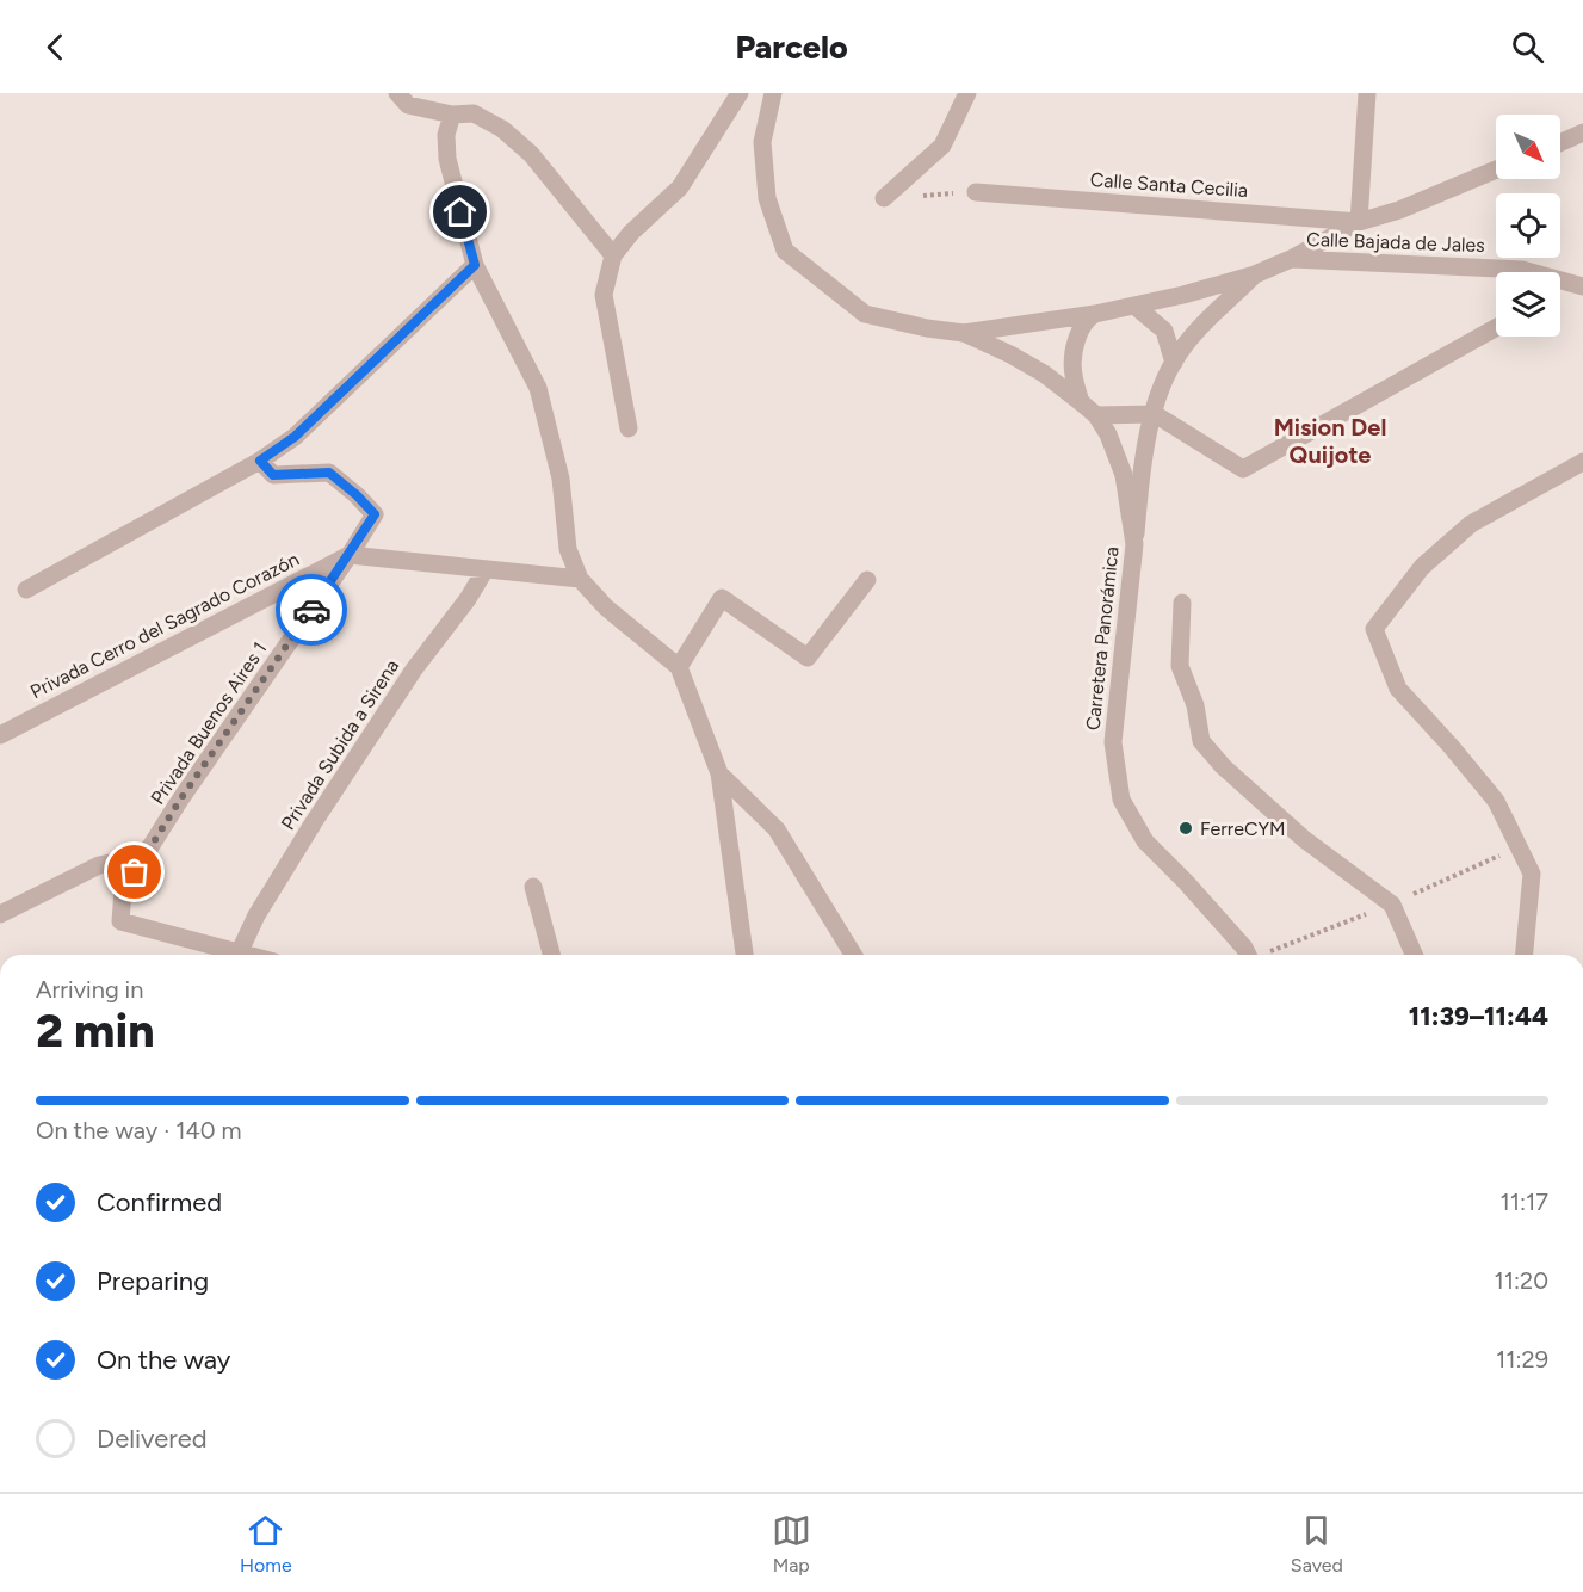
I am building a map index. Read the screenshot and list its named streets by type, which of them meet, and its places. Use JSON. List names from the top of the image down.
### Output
{
  "streets": {
    "street": [
      "Calle Santa Cecilia",
      "Calle Bajada de Jales",
      "Privada Cerro del Sagrado Corazón",
      "Carretera Panorámica",
      "Privada Buenos Aires 1",
      "Privada Subida a Sirena"
    ]
  },
  "crossings": [
    ["Privada Cerro del Sagrado Corazón", "Privada Buenos Aires 1"],
    ["Privada Buenos Aires 1", "Privada Subida a Sirena"]
  ],
  "districts": ["Mision Del Quijote"],
  "places": ["FerreCYM"],
  "north": "bottom right",
  "page": {
    "header": "Parcelo",
    "heading": ["2 min", "Arriving in", "11:39–11:44"],
    "bar": "On the way · 140 m",
    "list": [
      ["Confirmed", "11:17"],
      ["Preparing", "11:20"],
      ["On the way", "11:29"],
      "Delivered"
    ],
    "tabs": ["Home", "Map", "Saved"]
  }
}
